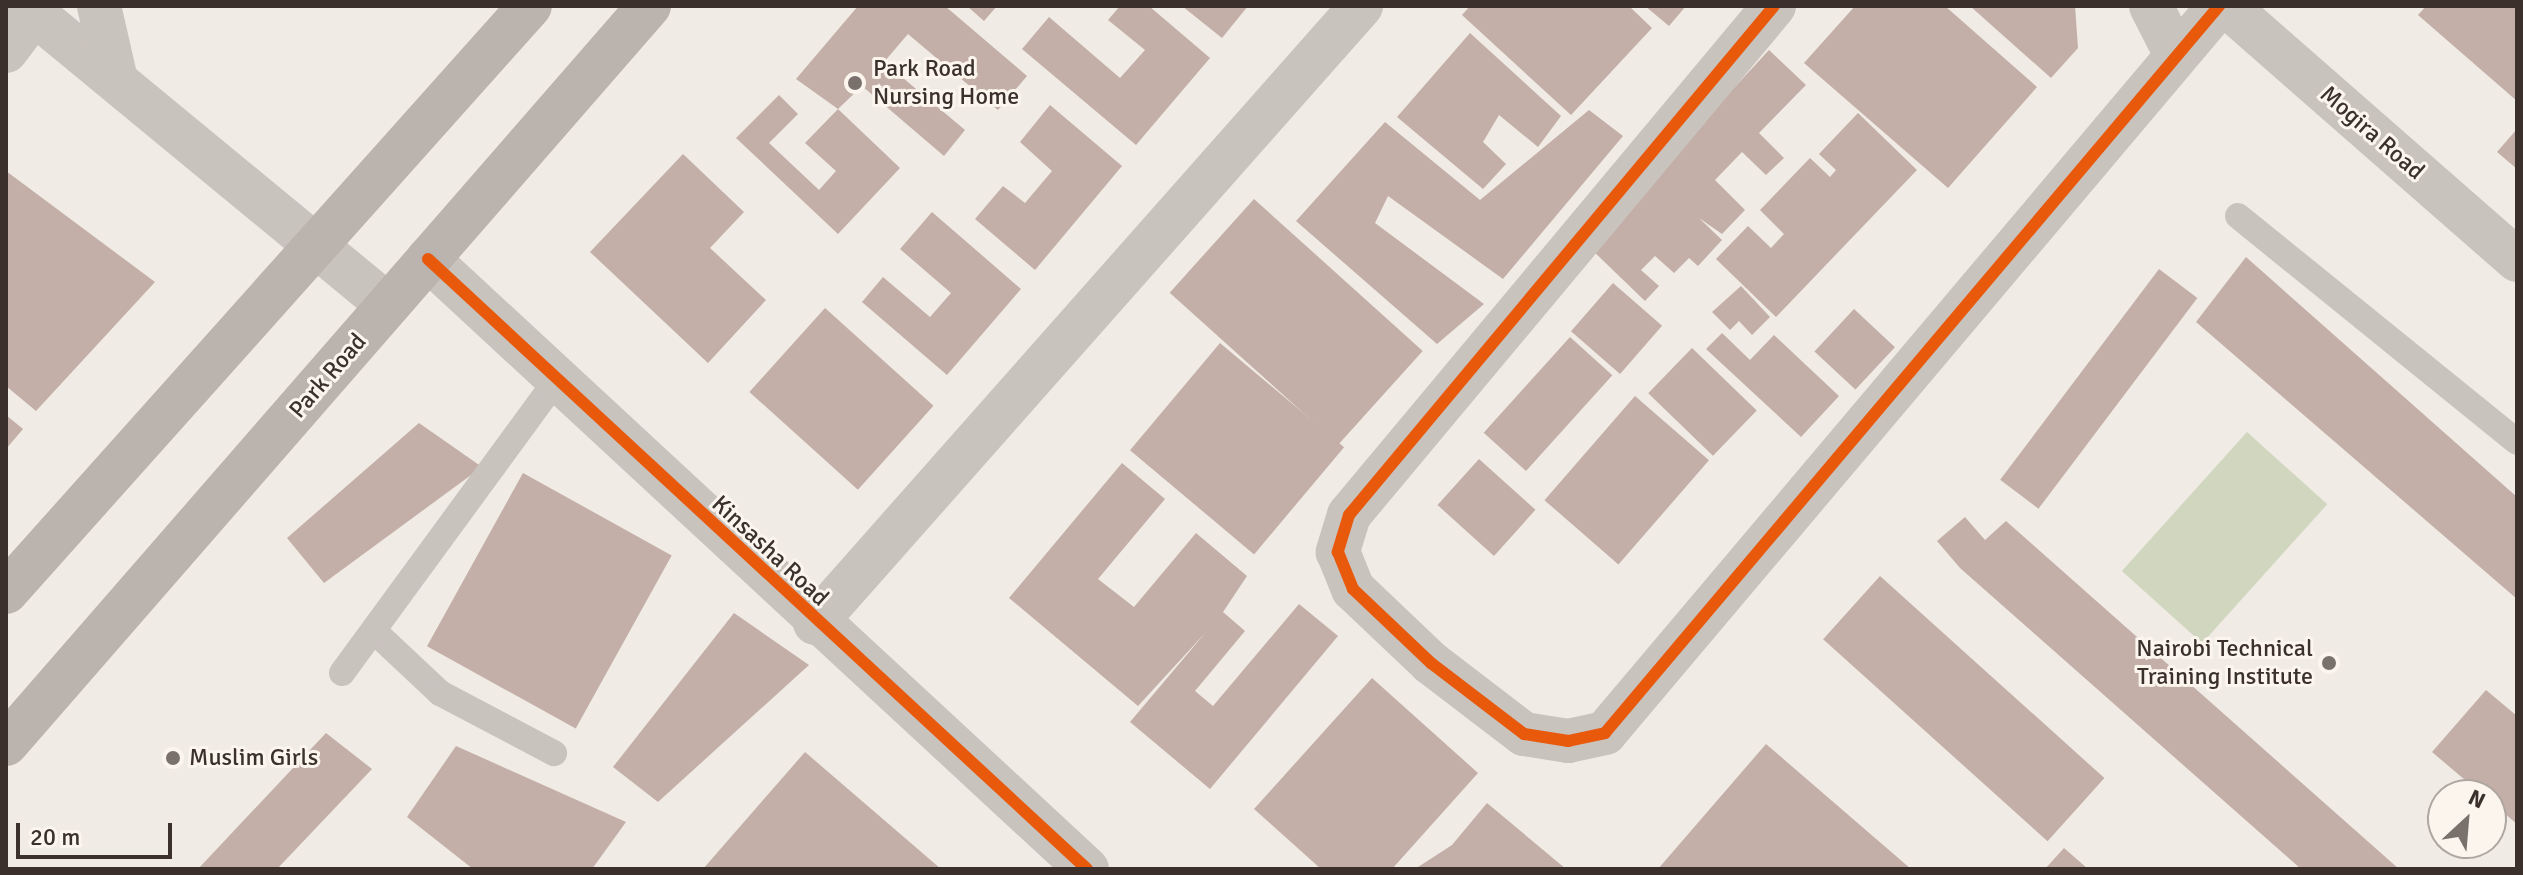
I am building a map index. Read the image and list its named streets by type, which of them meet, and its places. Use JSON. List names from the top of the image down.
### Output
{
  "streets": {
    "main road": ["Park Road"],
    "street": ["Mogira Road", "Kinsasha Road"]
  },
  "crossings": [
    ["Park Road", "Kinsasha Road"]
  ],
  "places": ["Park Road Nursing Home", "Nairobi Technical Training Institute", "Muslim Girls"],
  "scale_bar": "20 m",
  "north": "top right"
}
